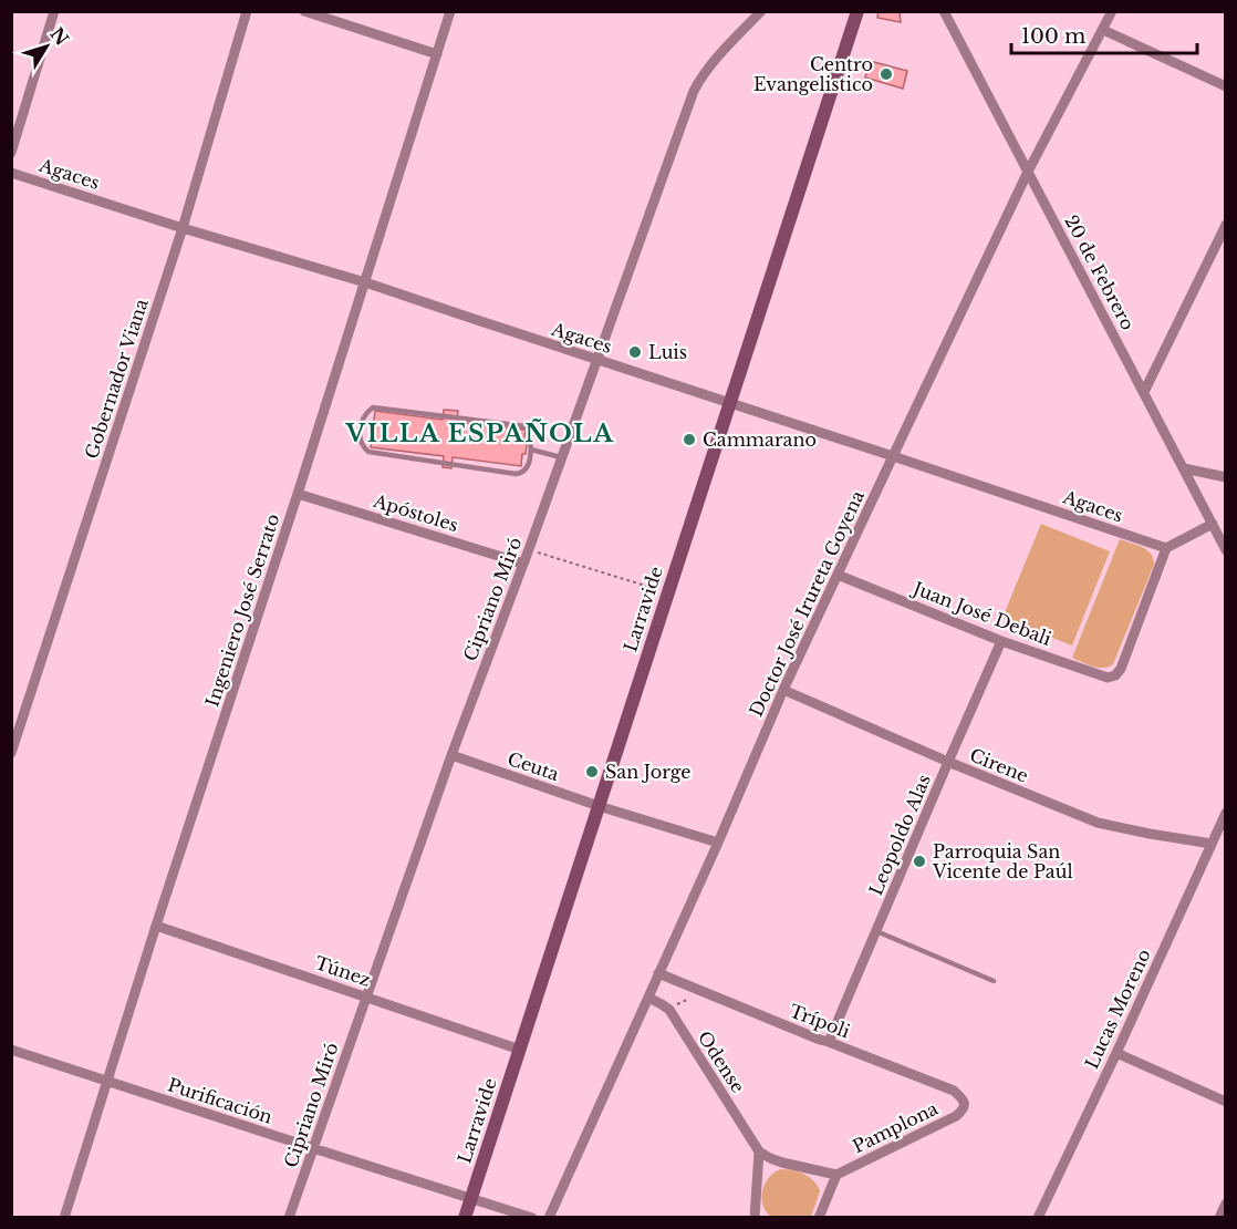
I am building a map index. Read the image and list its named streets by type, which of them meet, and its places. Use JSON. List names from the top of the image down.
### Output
{
  "streets": {
    "street": [
      "Agaces",
      "20 de Febrero",
      "Gobernador Viana",
      "Apóstoles",
      "Cipriano Miró",
      "Doctor José Irureta Goyena",
      "Larravide",
      "Ingeniero José Serrato",
      "Juan José Debali",
      "Cirene",
      "Ceuta",
      "Leopoldo Alas",
      "Túnez",
      "Lucas Moreno",
      "Trípoli",
      "Odense",
      "Purificación",
      "Pamplona"
    ]
  },
  "crossings": [
    ["Agaces", "Gobernador Viana"],
    ["Agaces", "Cipriano Miró"],
    ["Agaces", "Doctor José Irureta Goyena"],
    ["Agaces", "Larravide"],
    ["Agaces", "Ingeniero José Serrato"],
    ["Agaces", "Juan José Debali"],
    ["20 de Febrero", "Doctor José Irureta Goyena"],
    ["Apóstoles", "Cipriano Miró"],
    ["Apóstoles", "Ingeniero José Serrato"],
    ["Cipriano Miró", "Ceuta"],
    ["Cipriano Miró", "Túnez"],
    ["Cipriano Miró", "Purificación"],
    ["Doctor José Irureta Goyena", "Juan José Debali"],
    ["Doctor José Irureta Goyena", "Cirene"],
    ["Doctor José Irureta Goyena", "Ceuta"],
    ["Doctor José Irureta Goyena", "Trípoli"],
    ["Doctor José Irureta Goyena", "Odense"],
    ["Larravide", "Ceuta"],
    ["Larravide", "Túnez"],
    ["Larravide", "Purificación"],
    ["Ingeniero José Serrato", "Túnez"],
    ["Ingeniero José Serrato", "Purificación"],
    ["Juan José Debali", "Leopoldo Alas"],
    ["Cirene", "Leopoldo Alas"],
    ["Cirene", "Lucas Moreno"],
    ["Leopoldo Alas", "Trípoli"],
    ["Trípoli", "Pamplona"]
  ],
  "districts": ["VILLA ESPAÑOLA"],
  "places": [
    "Centro Evangelistico",
    "Luis",
    "Cammarano",
    "San Jorge",
    "Parroquia San Vicente de Paúl"
  ],
  "scale_bar": "100 m",
  "north": "top right"
}
